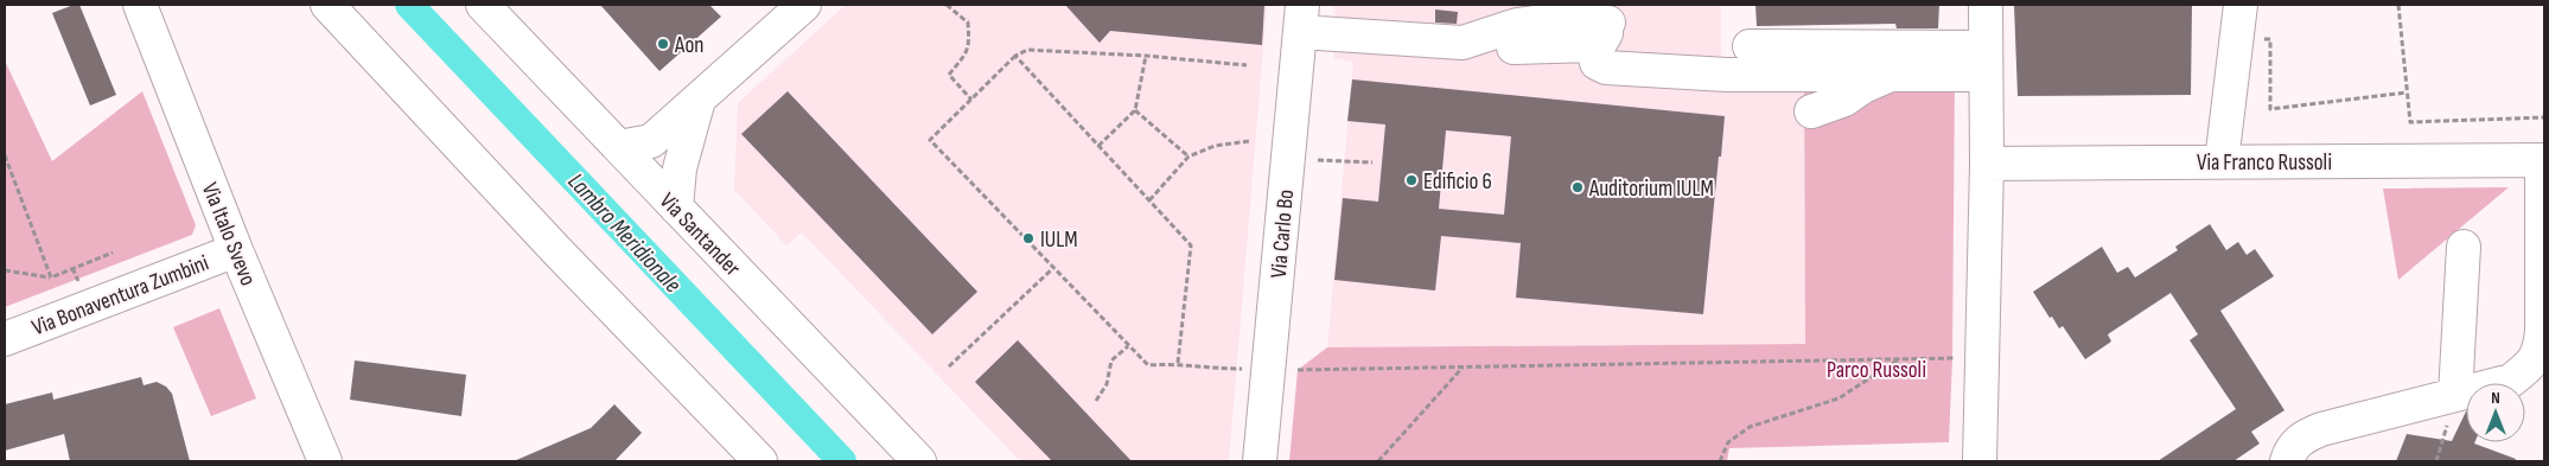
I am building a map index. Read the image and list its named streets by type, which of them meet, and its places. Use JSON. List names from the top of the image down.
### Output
{
  "streets": {
    "street": [
      "Via Franco Russoli",
      "Via Italo Svevo",
      "Via Santander",
      "Via Carlo Bo",
      "Via Bonaventura Zumbini"
    ]
  },
  "crossings": [
    ["Via Italo Svevo", "Via Bonaventura Zumbini"]
  ],
  "water": ["Lambro Meridionale"],
  "parks": ["Parco Russoli"],
  "places": [
    "Aon",
    "Edificio 6",
    "Auditorium IULM",
    "IULM"
  ],
  "north": "top"
}
